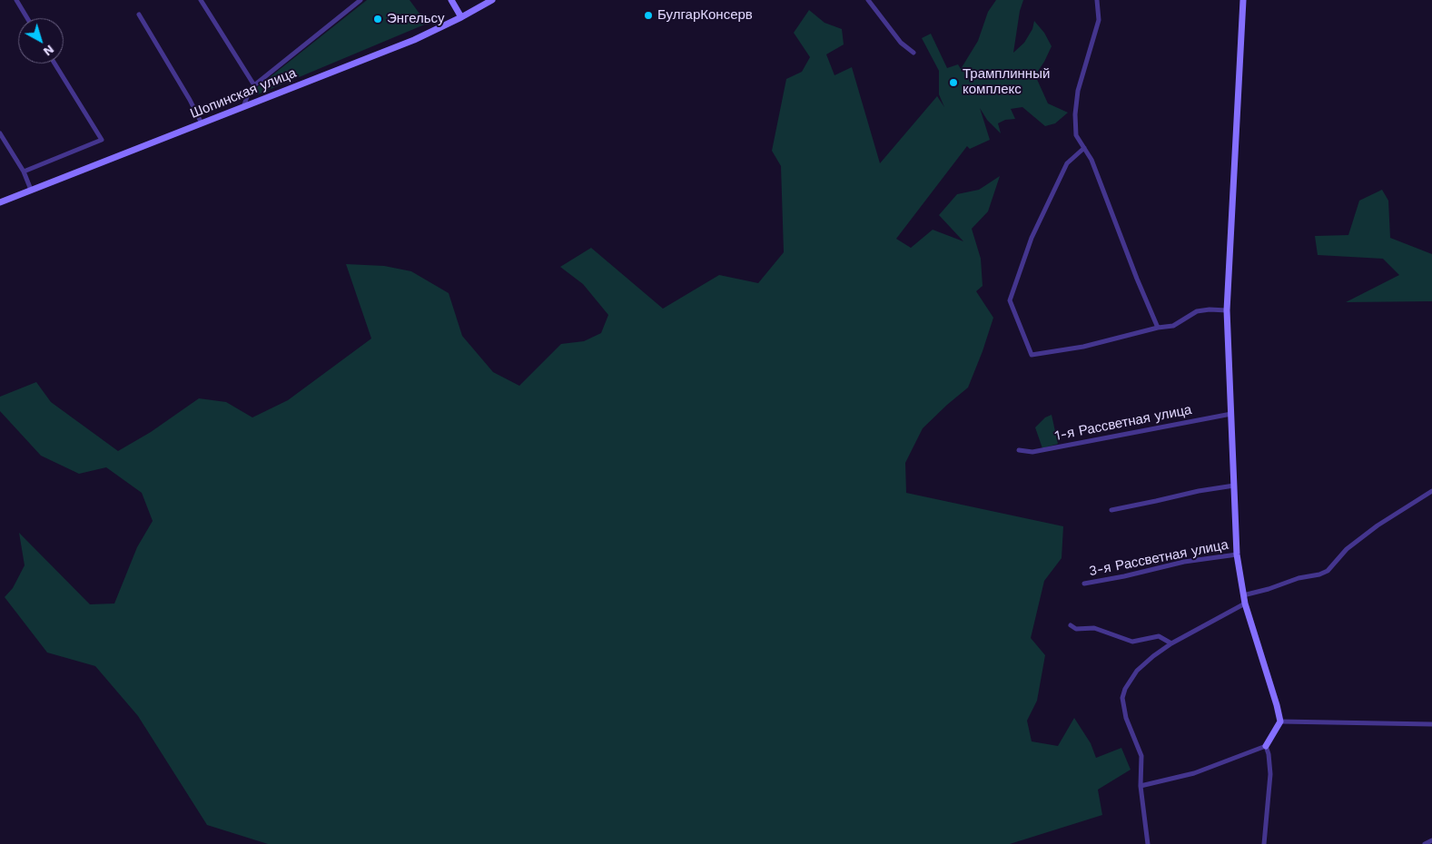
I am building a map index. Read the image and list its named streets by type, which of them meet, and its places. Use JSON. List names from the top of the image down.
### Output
{
  "streets": {
    "street": ["Шопинская улица", "1-я Рассветная улица", "3-я Рассветная улица"]
  },
  "places": ["БулгарКонсерв", "Энгельсу", "Трамплинный комплекс"],
  "north": "bottom right"
}
